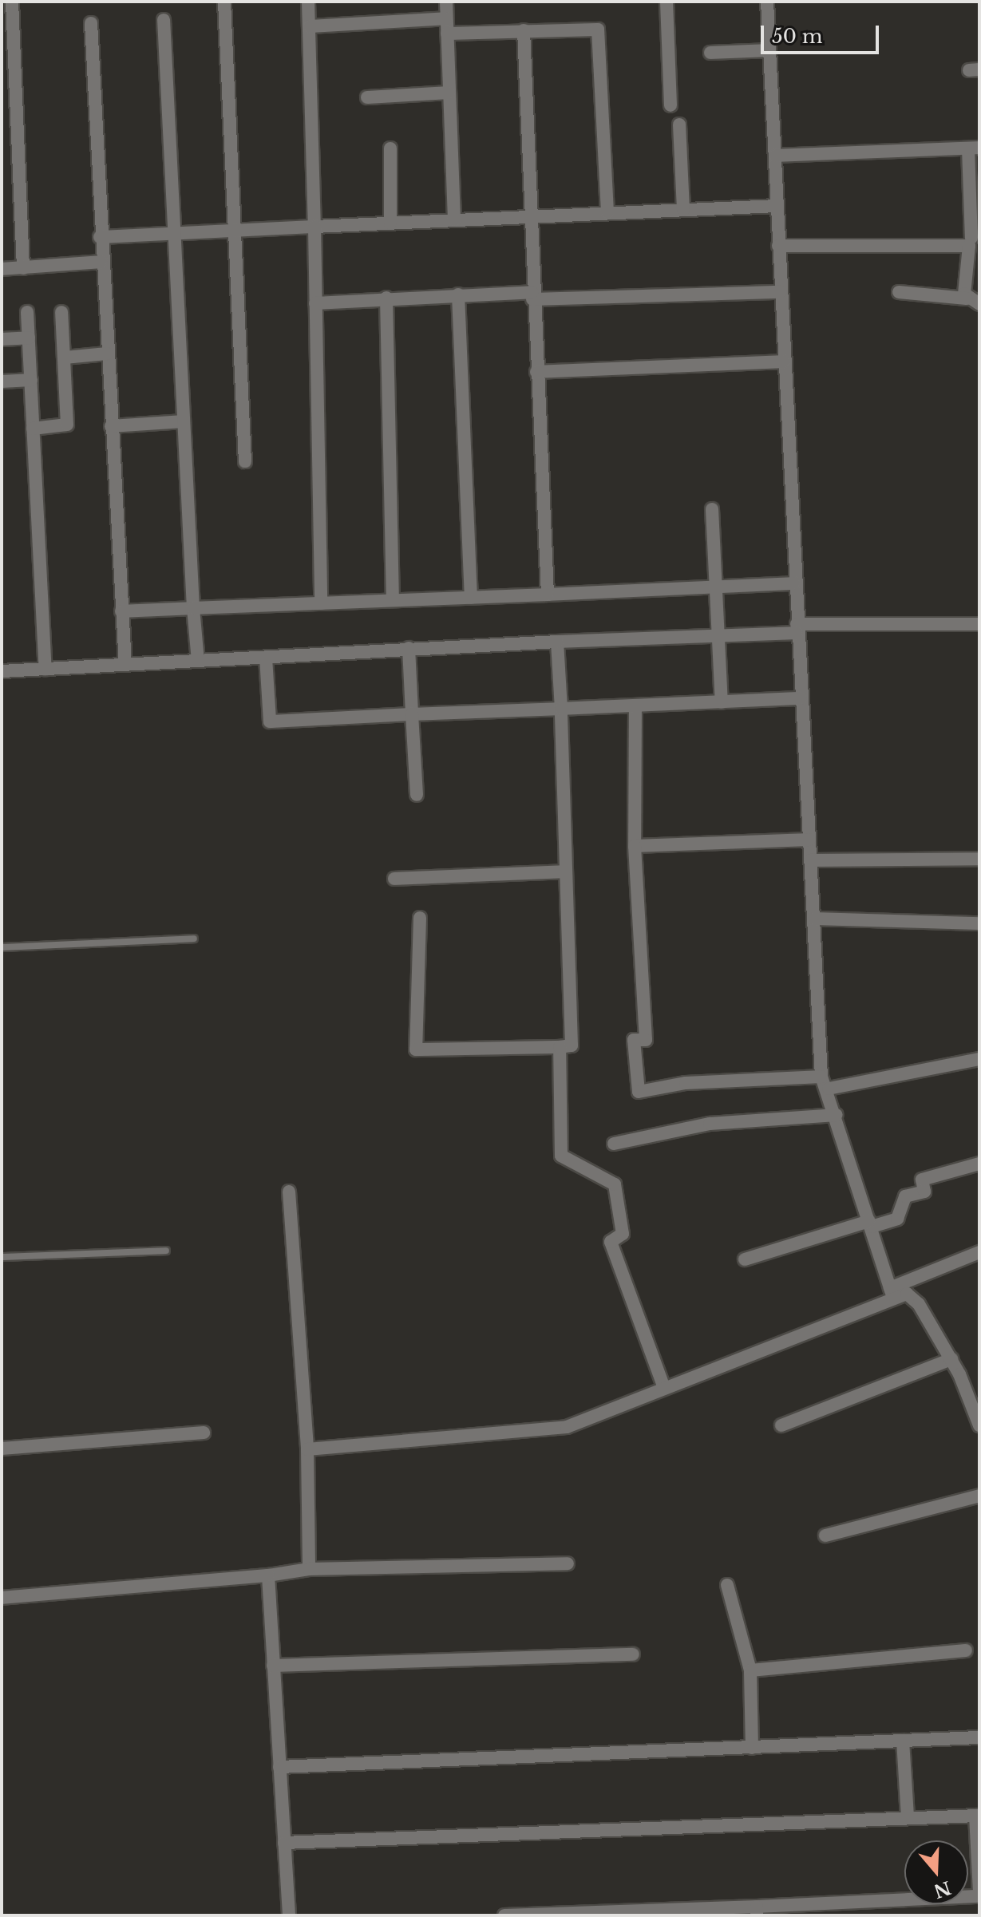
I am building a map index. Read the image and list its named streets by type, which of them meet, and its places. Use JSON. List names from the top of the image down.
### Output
{
  "scale_bar": "50 m",
  "north": "bottom"
}
